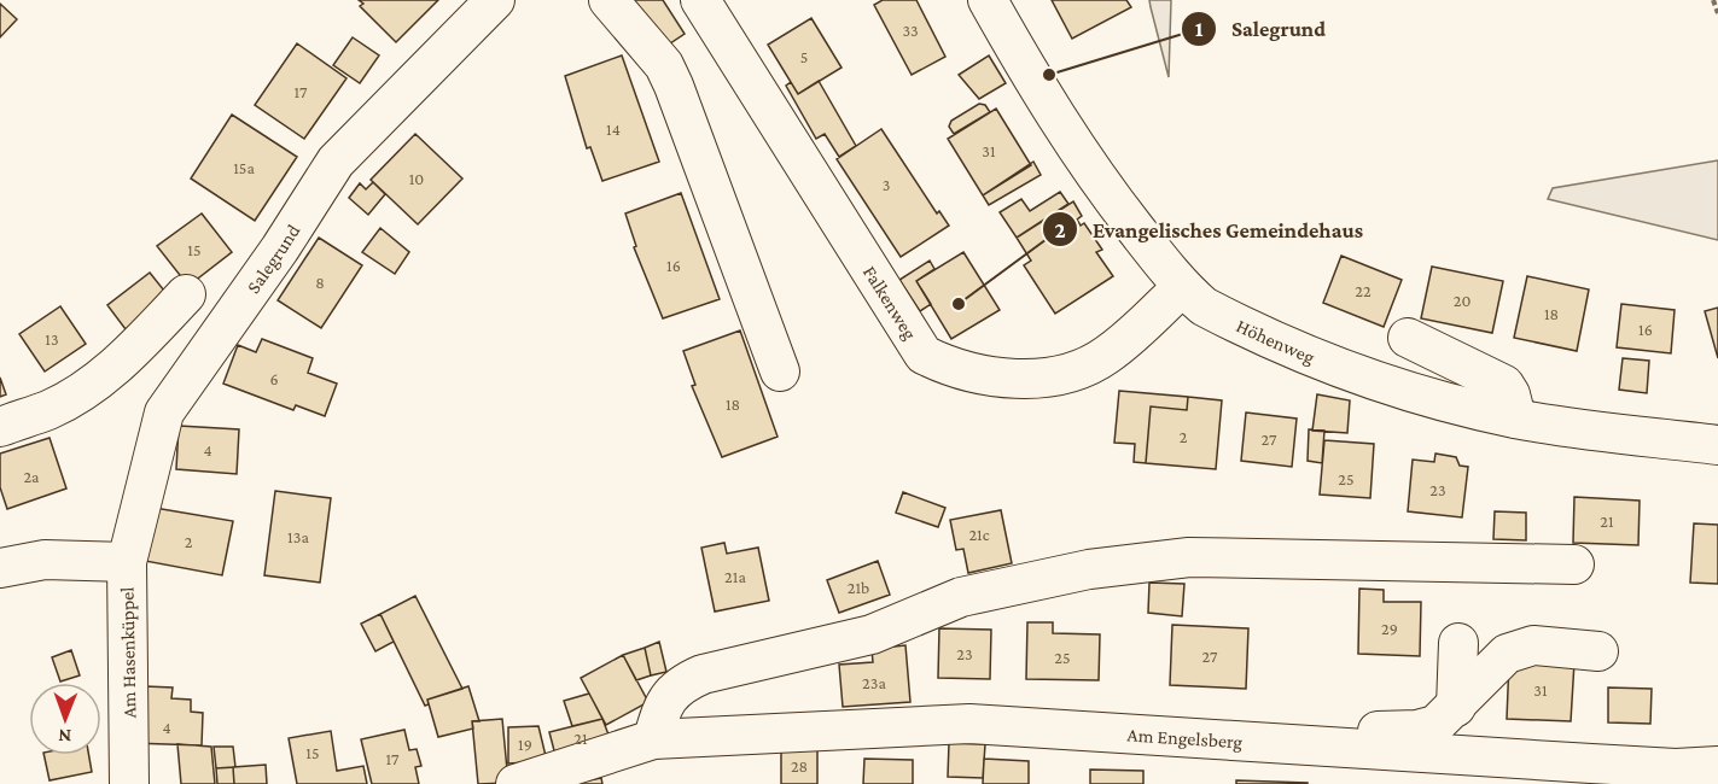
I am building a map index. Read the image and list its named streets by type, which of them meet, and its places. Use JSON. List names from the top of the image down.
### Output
{
  "streets": {
    "street": [
      "Salegrund",
      "Falkenweg",
      "Höhenweg",
      "Am Hasenküppel",
      "Am Engelsberg"
    ]
  },
  "crossings": [
    ["Salegrund", "Am Hasenküppel"],
    ["Falkenweg", "Höhenweg"]
  ],
  "places": ["Salegrund", "Evangelisches Gemeindehaus"],
  "house_numbers": [
    "33",
    "5",
    "17",
    "14",
    "31",
    "15a",
    "10",
    "3",
    "15",
    "16",
    "8",
    "22",
    "20",
    "18",
    "16",
    "13",
    "6",
    "18",
    "2",
    "27",
    "4",
    "2a",
    "25",
    "23",
    "21",
    "21c",
    "13a",
    "2",
    "21a",
    "21b",
    "29",
    "23",
    "27",
    "25",
    "23a",
    "31",
    "4",
    "21",
    "19",
    "15",
    "17",
    "28"
  ],
  "north": "bottom"
}
